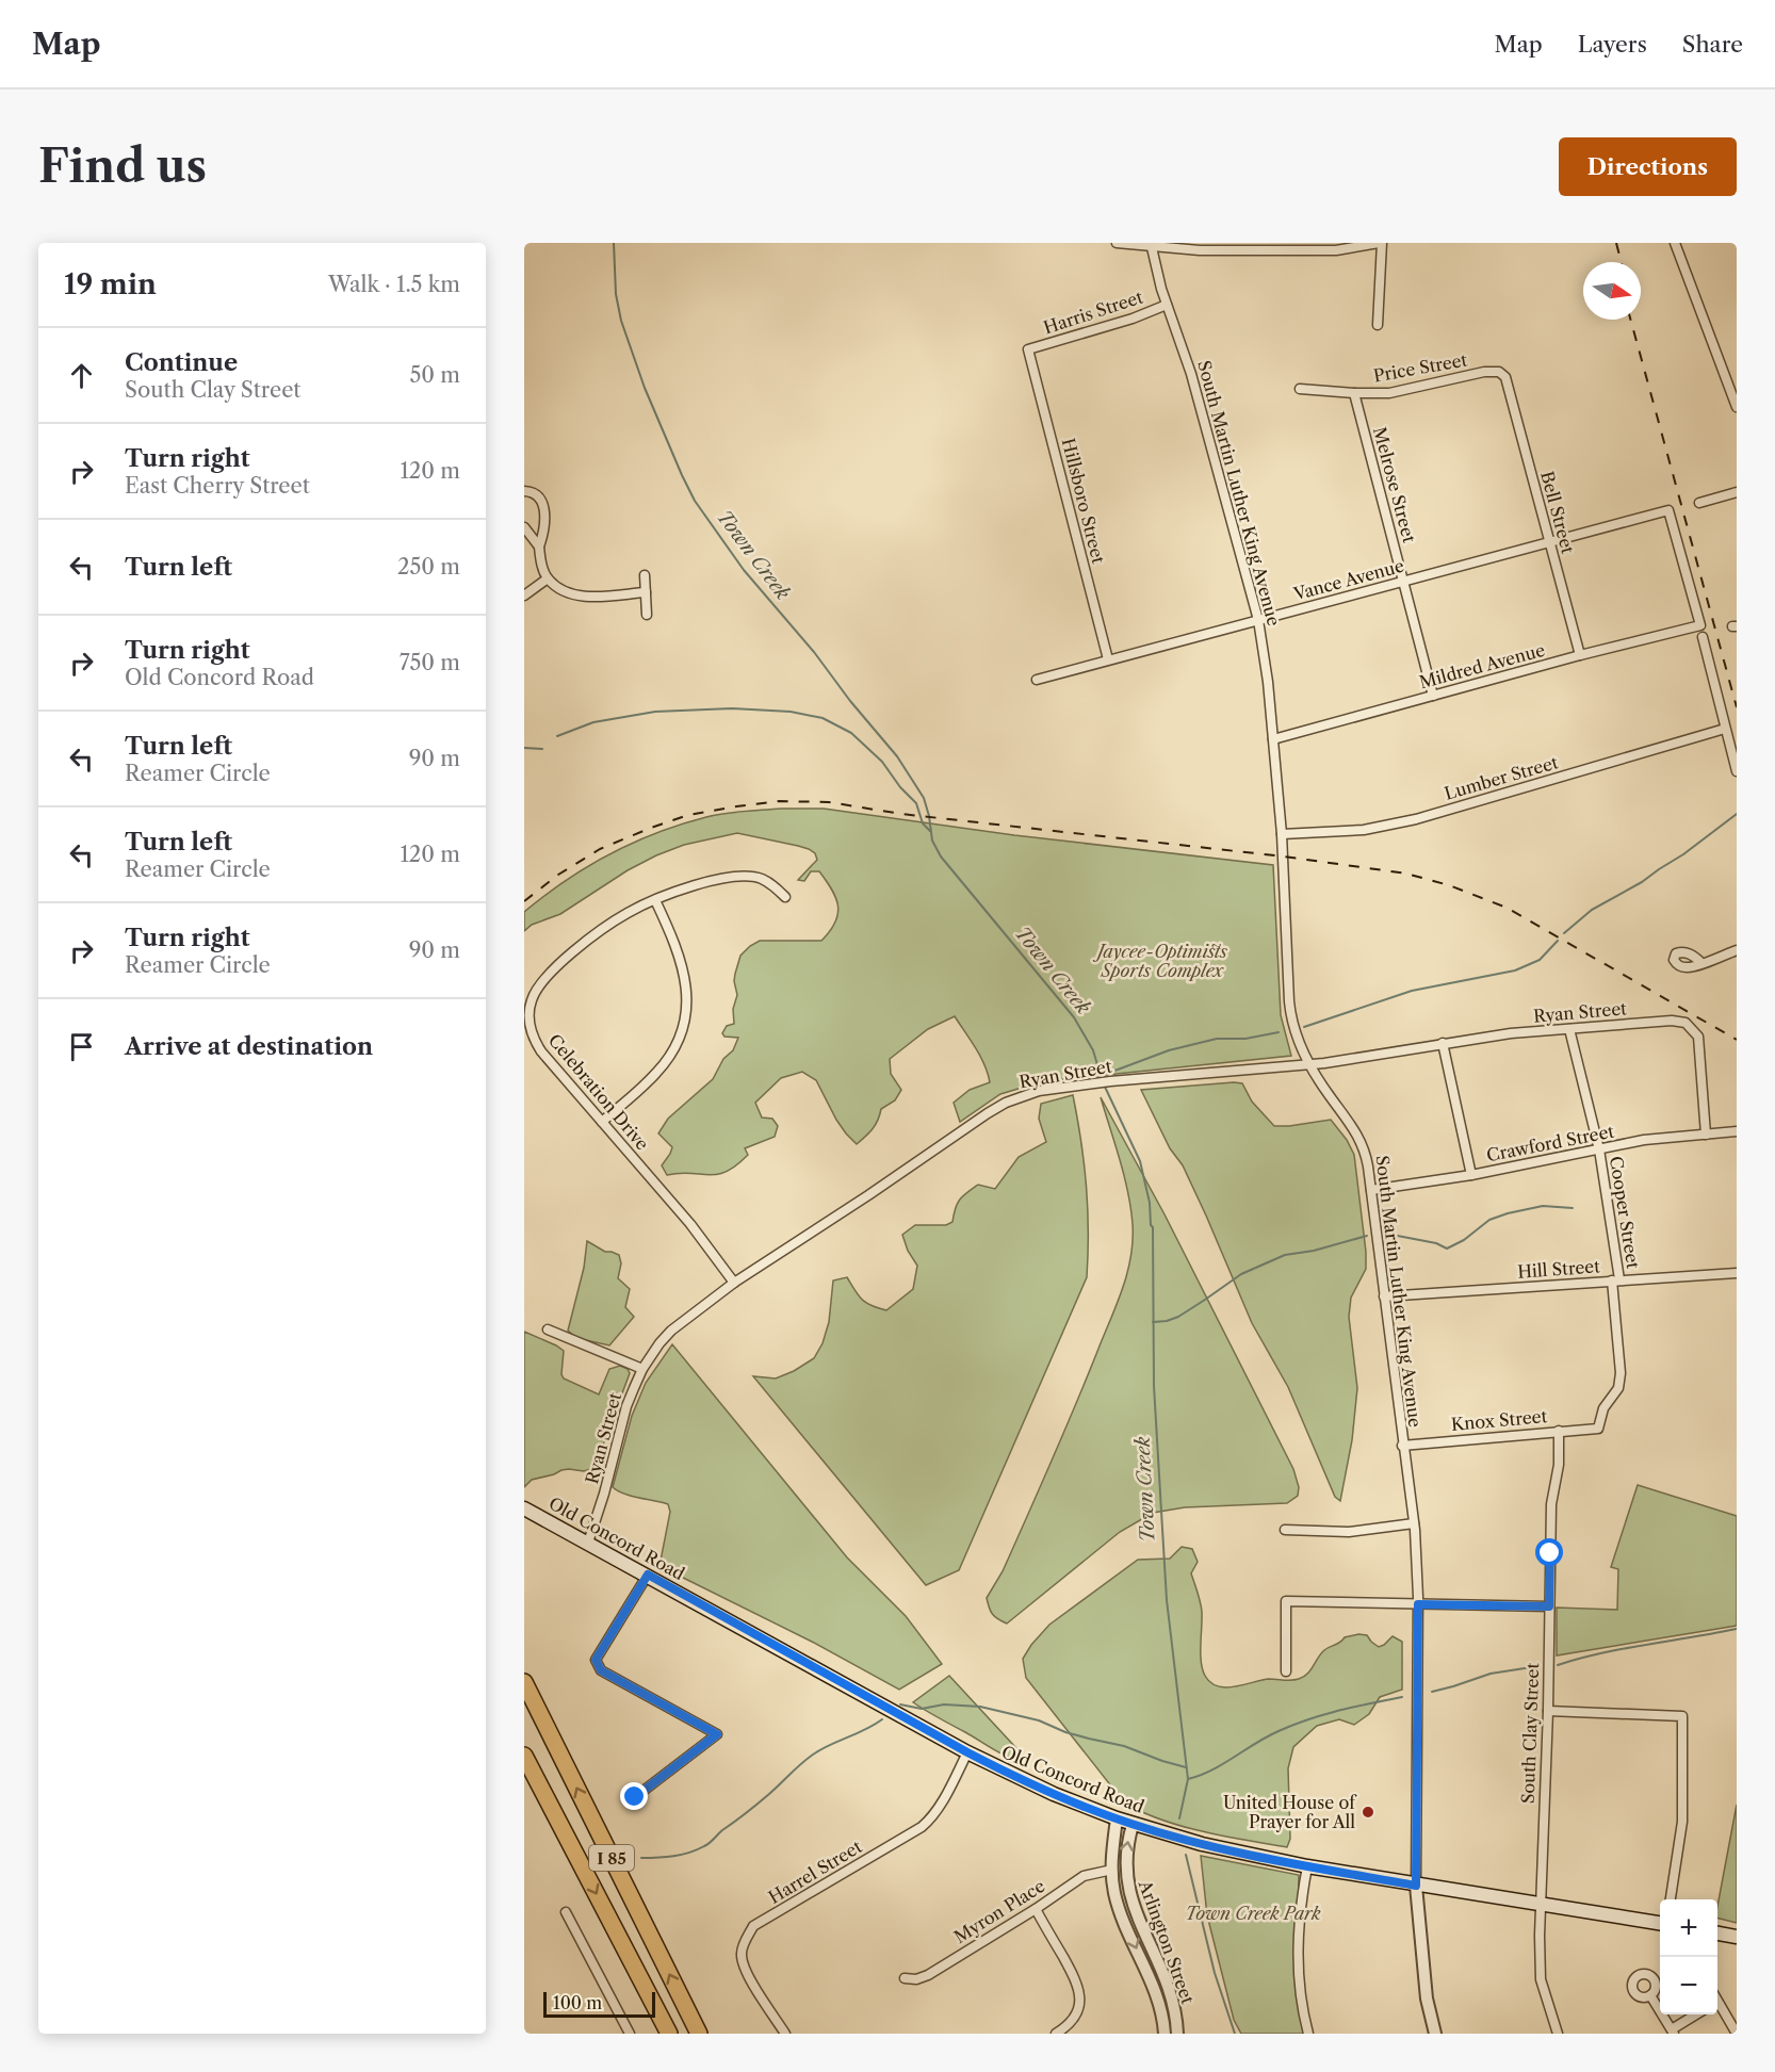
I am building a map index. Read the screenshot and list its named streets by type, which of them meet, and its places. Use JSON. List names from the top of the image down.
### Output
{
  "streets": {
    "highway": ["I 85"],
    "main road": ["Old Concord Road"],
    "street": [
      "Harris Street",
      "Price Street",
      "Melrose Street",
      "South Martin Luther King Avenue",
      "Hillsboro Street",
      "Bell Street",
      "Vance Avenue",
      "Mildred Avenue",
      "Lumber Street",
      "Ryan Street",
      "Celebration Drive",
      "Crawford Street",
      "Cooper Street",
      "Hill Street",
      "Knox Street",
      "South Clay Street",
      "Harrel Street",
      "Myron Place",
      "Arlington Street"
    ]
  },
  "crossings": [
    ["Harris Street", "South Martin Luther King Avenue"],
    ["Harris Street", "Hillsboro Street"],
    ["Price Street", "Melrose Street"],
    ["Price Street", "Bell Street"],
    ["Melrose Street", "Vance Avenue"],
    ["Melrose Street", "Mildred Avenue"],
    ["South Martin Luther King Avenue", "Vance Avenue"],
    ["South Martin Luther King Avenue", "Mildred Avenue"],
    ["South Martin Luther King Avenue", "Lumber Street"],
    ["South Martin Luther King Avenue", "Ryan Street"],
    ["South Martin Luther King Avenue", "Crawford Street"],
    ["South Martin Luther King Avenue", "Hill Street"],
    ["South Martin Luther King Avenue", "Knox Street"],
    ["South Martin Luther King Avenue", "Old Concord Road"],
    ["Hillsboro Street", "Vance Avenue"],
    ["Bell Street", "Vance Avenue"],
    ["Bell Street", "Mildred Avenue"],
    ["Vance Avenue", "Mildred Avenue"],
    ["Ryan Street", "Celebration Drive"],
    ["Ryan Street", "Crawford Street"],
    ["Ryan Street", "Cooper Street"],
    ["Ryan Street", "Old Concord Road"],
    ["Crawford Street", "Cooper Street"],
    ["Cooper Street", "Hill Street"],
    ["Cooper Street", "Knox Street"],
    ["Knox Street", "South Clay Street"],
    ["Old Concord Road", "South Clay Street"],
    ["Old Concord Road", "Harrel Street"],
    ["Old Concord Road", "Arlington Street"],
    ["Myron Place", "Arlington Street"]
  ],
  "water": ["Town Creek"],
  "parks": ["Jaycee-Optimists Sports Complex", "Town Creek Park"],
  "places": ["United House of Prayer for All"],
  "scale_bar": "100 m",
  "north": "right",
  "page": {
    "header": "Map",
    "nav": ["Map", "Layers", "Share"],
    "buttons": "Directions",
    "title": "Find us",
    "heading": ["19 min", "Walk · 1.5 km"],
    "list": [
      ["Continue", "South Clay Street", "50 m"],
      ["Turn right", "East Cherry Street", "120 m"],
      ["Turn left", "250 m"],
      ["Turn right", "Old Concord Road", "750 m"],
      ["Turn left", "Reamer Circle", "90 m"],
      ["Turn left", "Reamer Circle", "120 m"],
      ["Turn right", "Reamer Circle", "90 m"],
      "Arrive at destination"
    ],
    "map_buttons": ["+", "−"],
    "scale": "100 m"
  }
}
